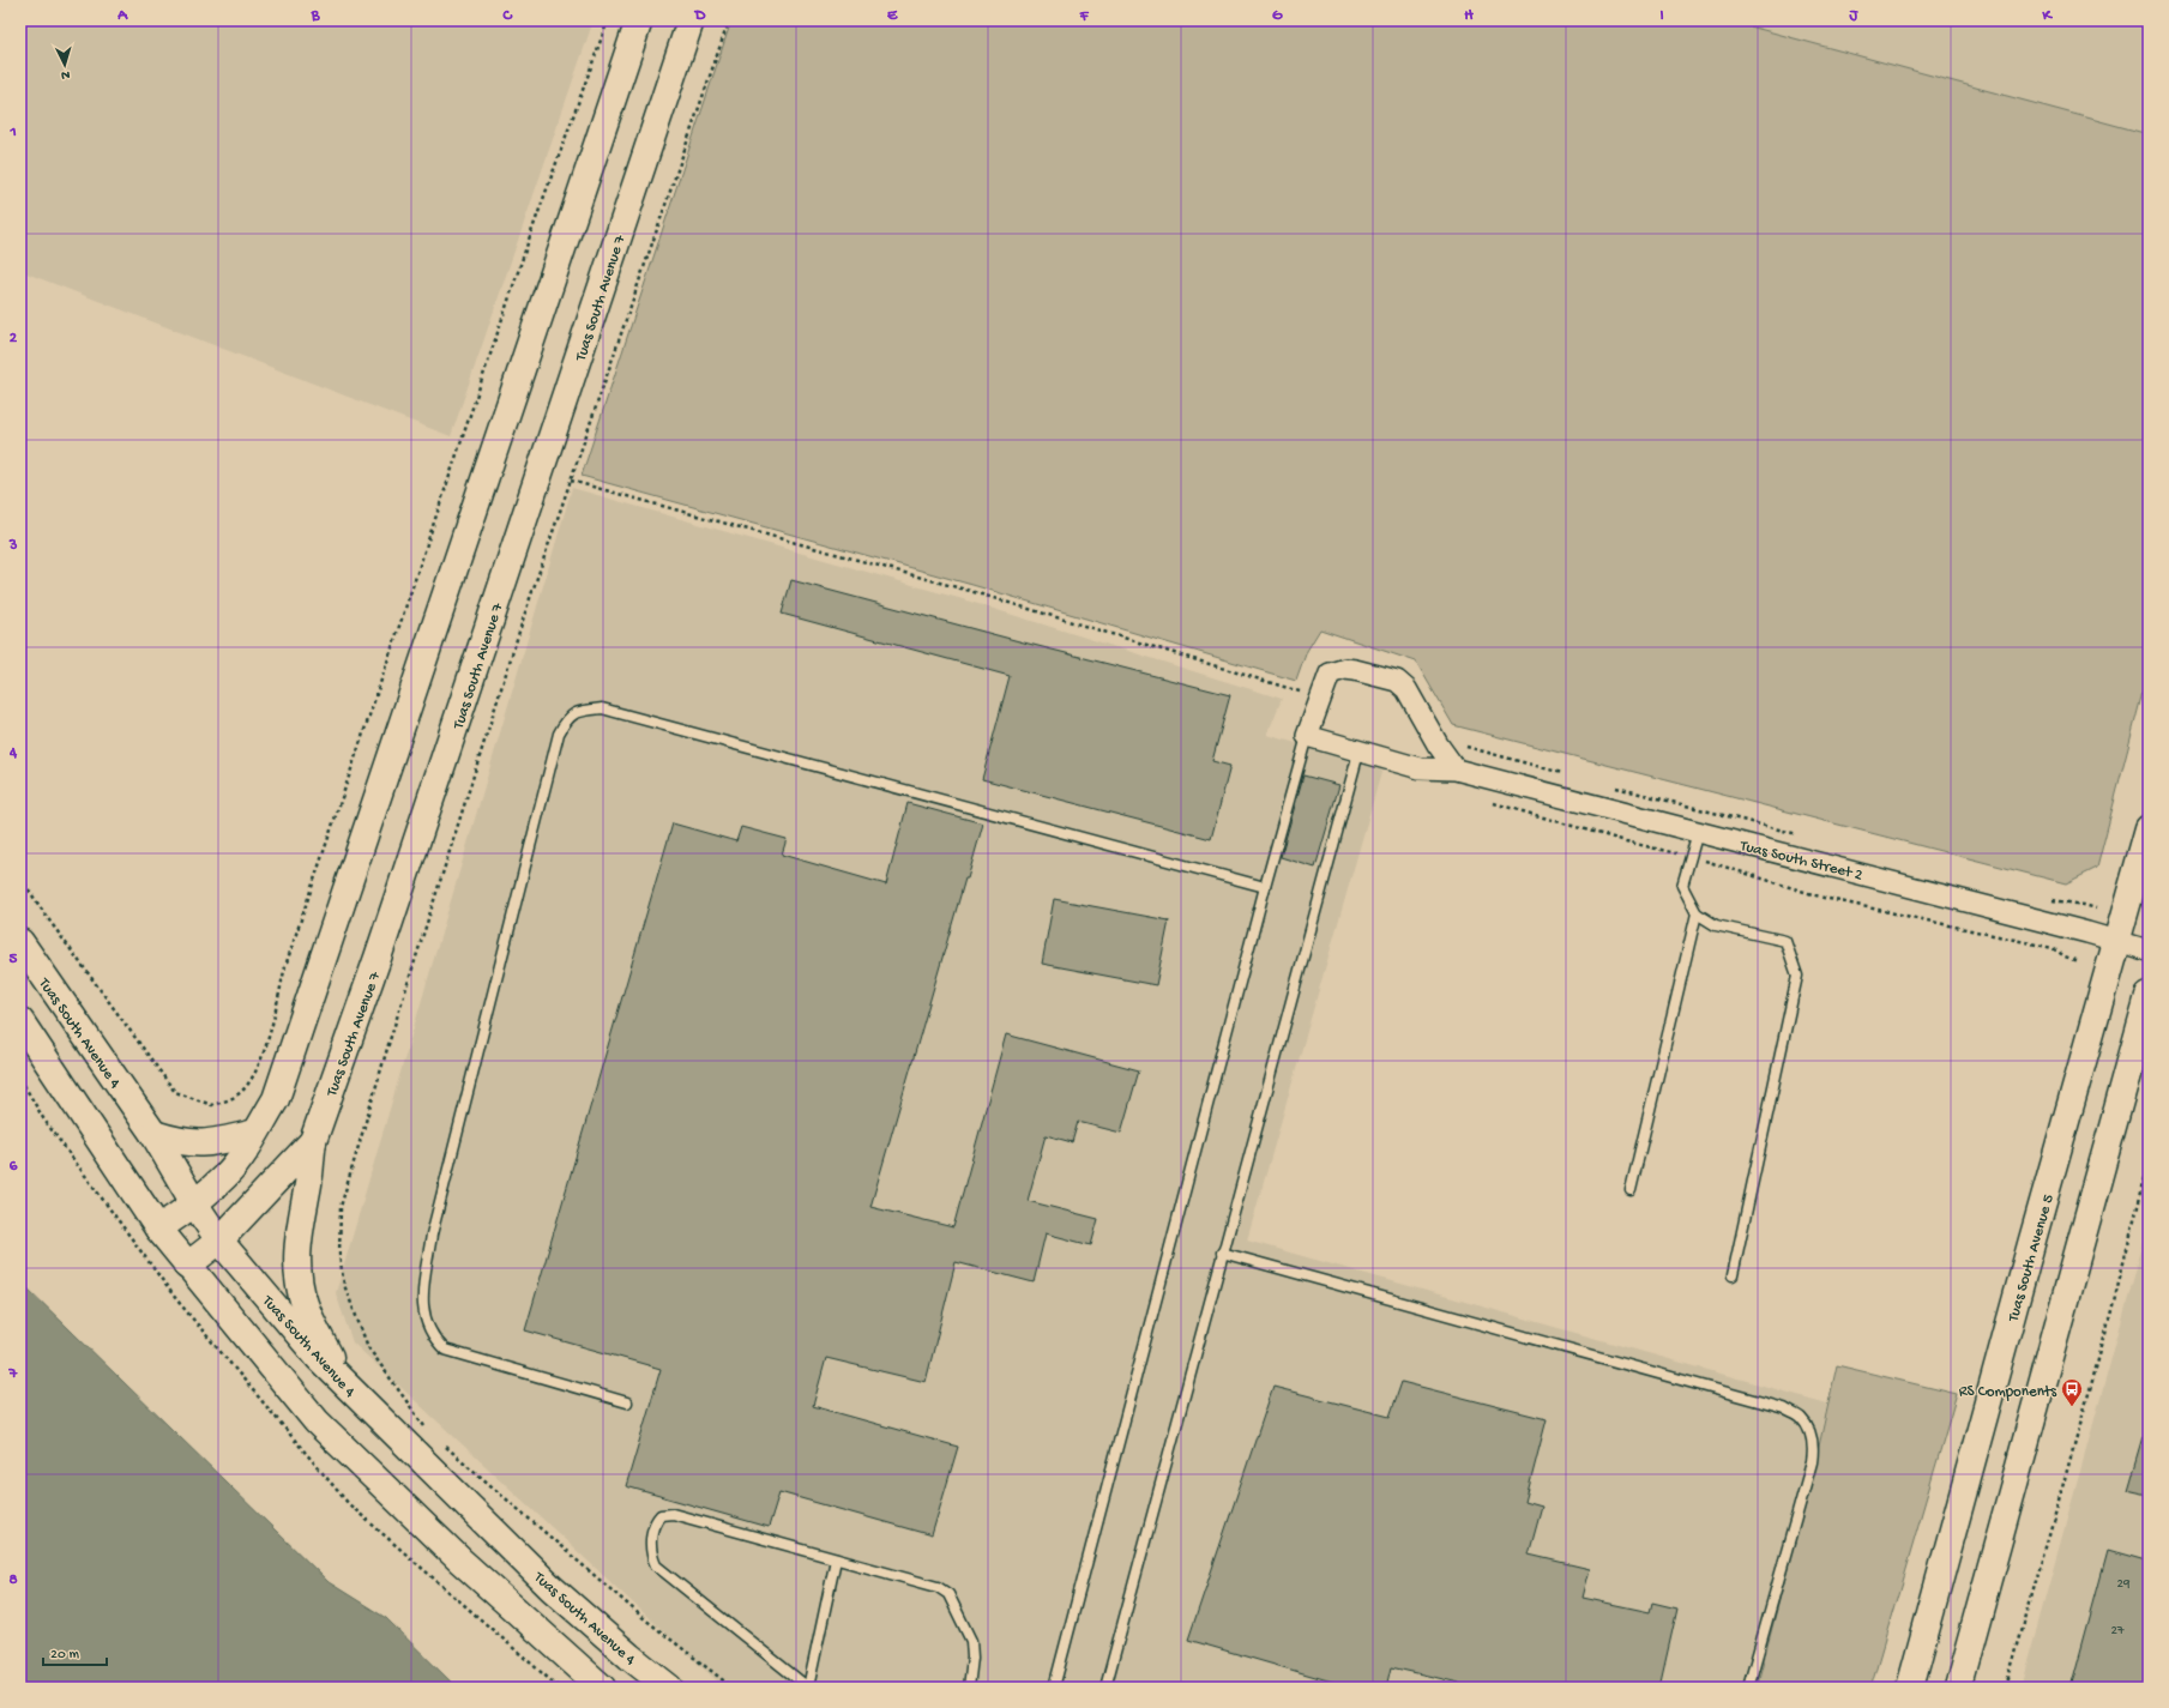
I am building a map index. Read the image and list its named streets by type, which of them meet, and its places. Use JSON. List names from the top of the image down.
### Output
{
  "streets": {
    "street": [
      "Tuas South Avenue 7",
      "Tuas South Street 2",
      "Tuas South Avenue 4",
      "Tuas South Avenue 5"
    ]
  },
  "crossings": [
    ["Tuas South Avenue 7", "Tuas South Avenue 4"],
    ["Tuas South Street 2", "Tuas South Avenue 5"]
  ],
  "places": {
    "bus stop": ["RS Components"]
  },
  "house_numbers": ["29", "27"],
  "scale_bar": "20 m",
  "north": "bottom",
  "grid": {
    "columns": [
      "A",
      "B",
      "C",
      "D",
      "E",
      "F",
      "G",
      "H",
      "I",
      "J",
      "K"
    ],
    "rows": [
      "1",
      "2",
      "3",
      "4",
      "5",
      "6",
      "7",
      "8"
    ]
  }
}
